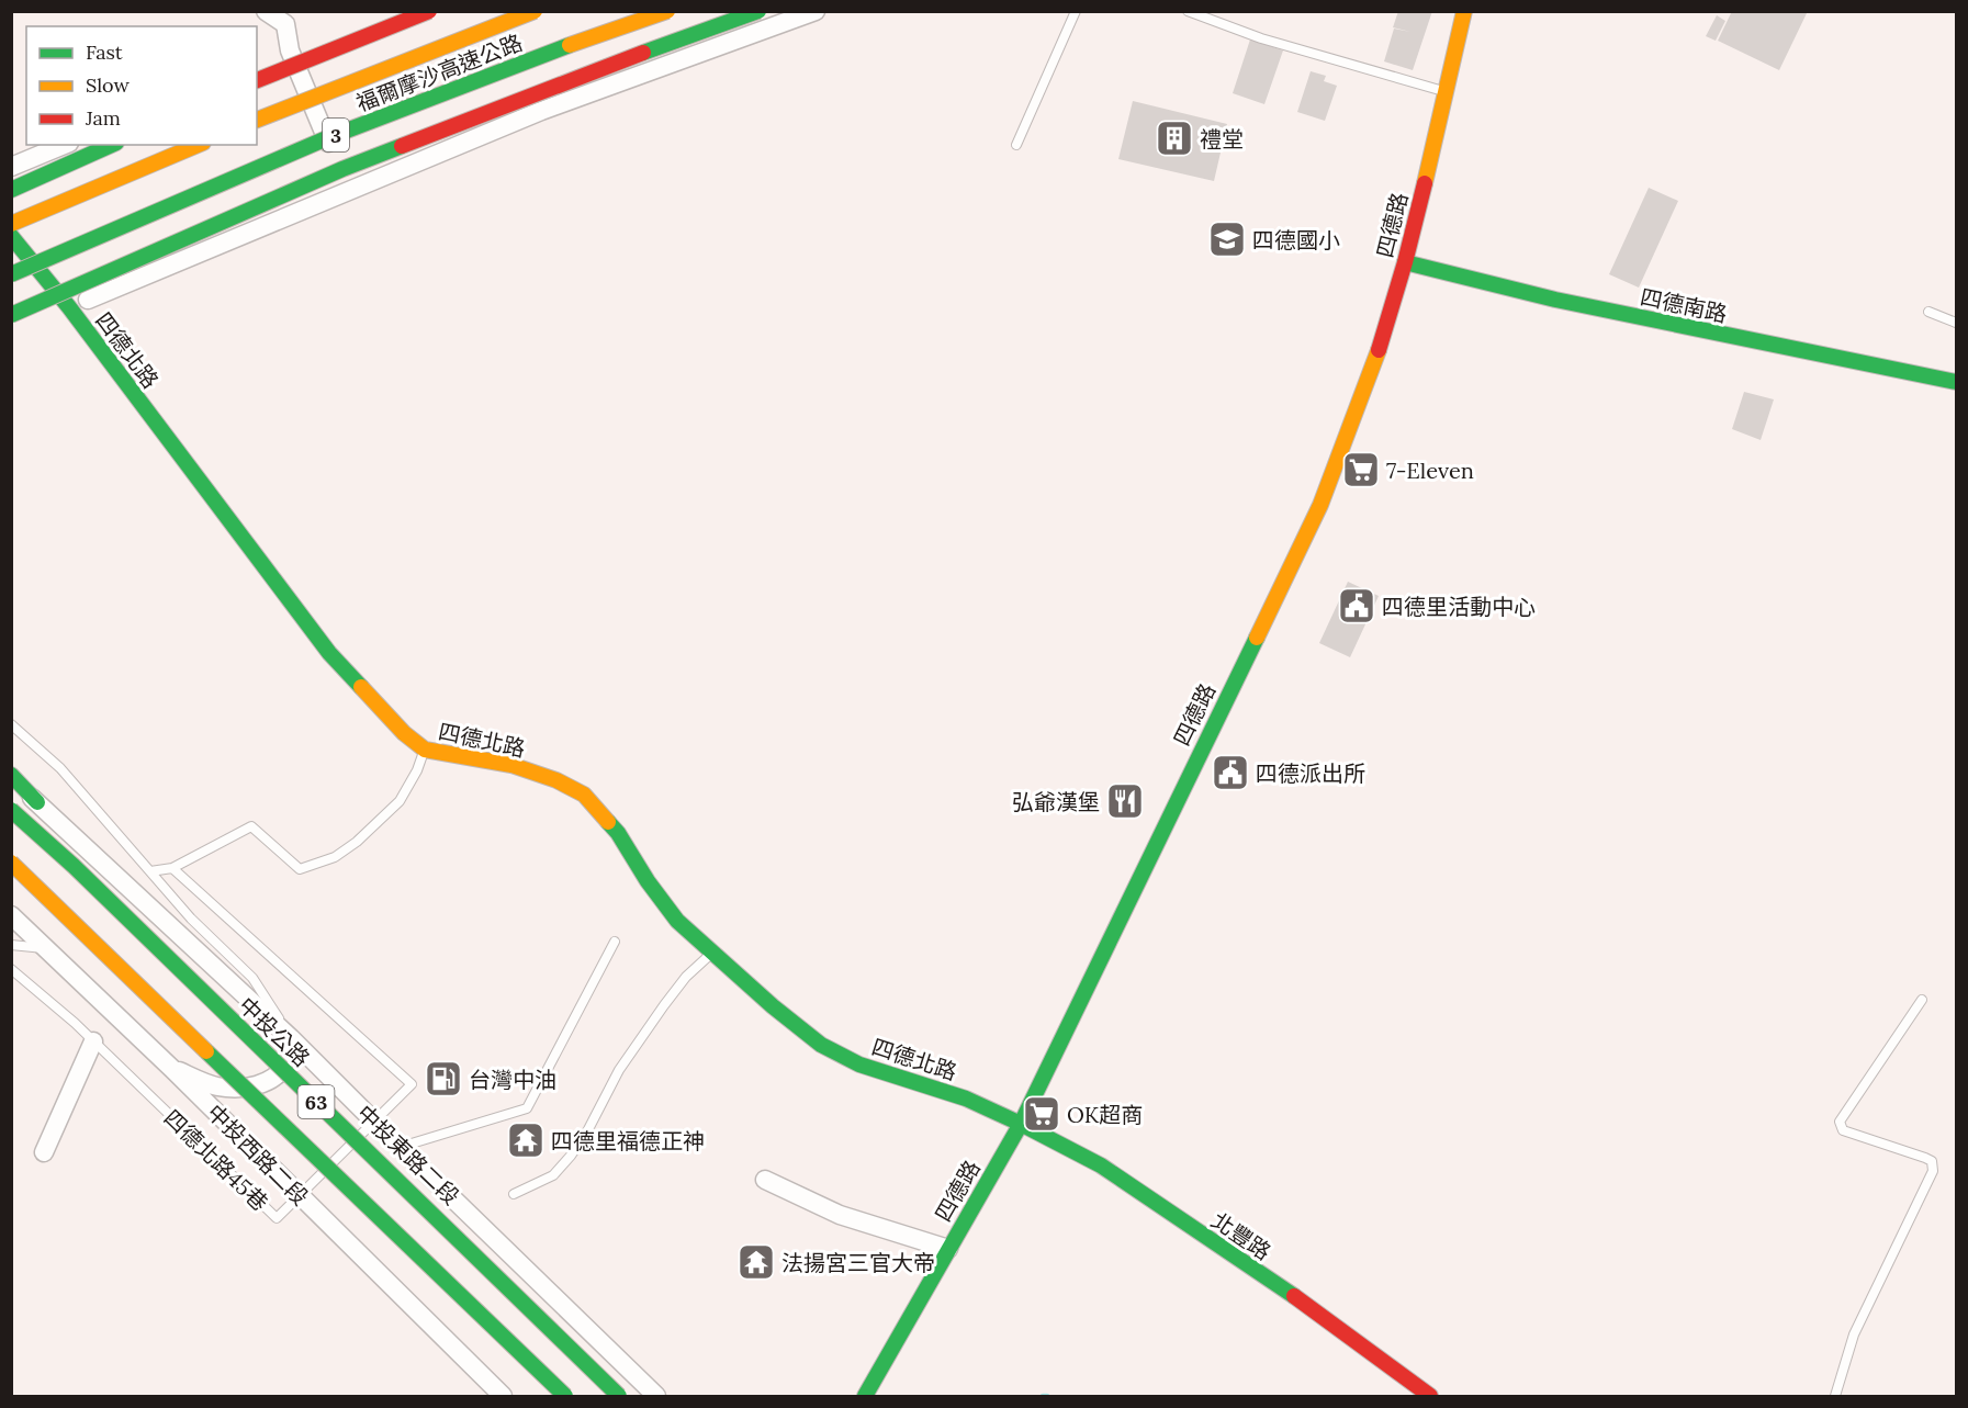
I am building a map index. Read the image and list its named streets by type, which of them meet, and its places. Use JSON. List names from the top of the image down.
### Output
{
  "streets": {
    "main road": [
      "福爾摩沙高速公路",
      "3",
      "四德路",
      "四德南路",
      "四德北路",
      "中投公路",
      "63",
      "北豐路"
    ],
    "street": ["中投西路二段", "中投東路二段"],
    "lane": ["四德北路45巷"]
  },
  "crossings": [
    ["四德路", "四德南路"],
    ["四德路", "四德北路"],
    ["四德路", "北豐路"],
    ["四德北路", "北豐路"],
    ["中投西路二段", "四德北路45巷"],
    ["中投東路二段", "四德北路45巷"]
  ],
  "places": {
    "building": ["禮堂"],
    "school or university": ["四德國小"],
    "supermarket": ["7-Eleven", "OK超商"],
    "public building": ["四德里活動中心", "四德派出所"],
    "restaurant": ["弘爺漢堡"],
    "fuel station": ["台灣中油"],
    "temple": ["四德里福德正神", "法揚宮三官大帝"]
  },
  "legend": ["Fast", "Slow", "Jam"]
}
